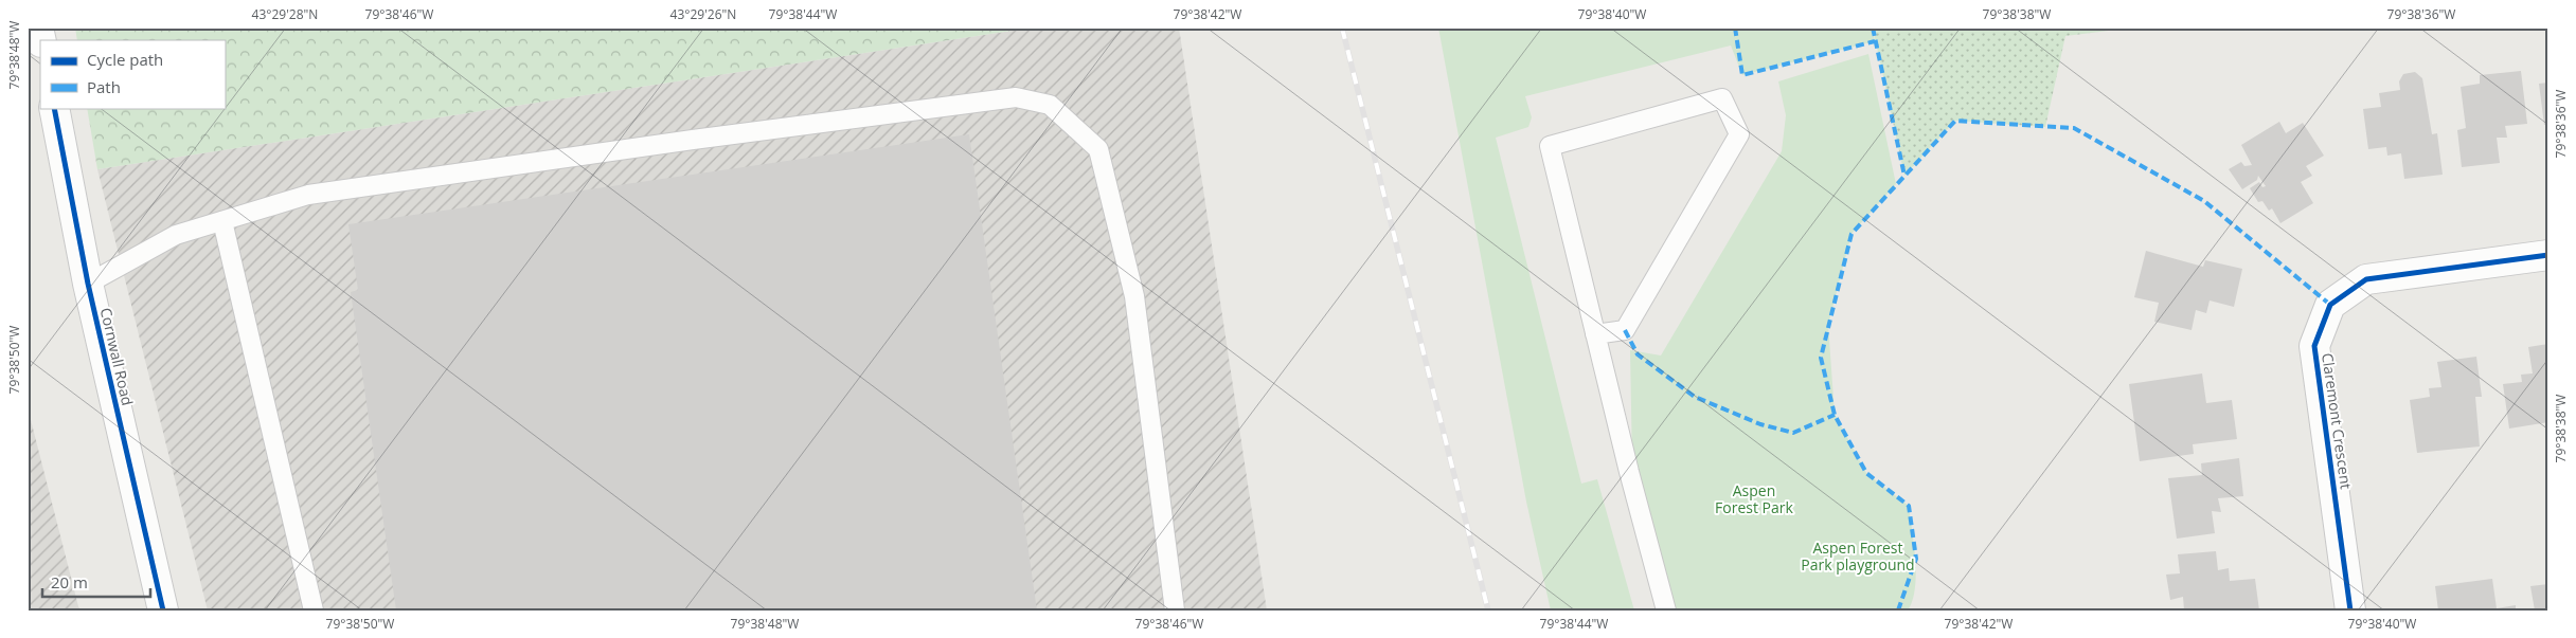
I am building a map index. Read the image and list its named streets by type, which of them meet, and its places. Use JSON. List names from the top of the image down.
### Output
{
  "streets": {
    "street": ["Cornwall Road", "Claremont Crescent"]
  },
  "parks": ["Aspen Forest Park", "Aspen Forest Park playground"],
  "legend": ["Cycle path", "Path"],
  "scale_bar": "20 m",
  "coordinates": [
    "43°29'28\"N",
    "79°38'46\"W",
    "43°29'26\"N",
    "79°38'44\"W",
    "79°38'42\"W",
    "79°38'40\"W",
    "79°38'38\"W",
    "79°38'36\"W",
    "79°38'48\"W",
    "79°38'50\"W"
  ]
}
